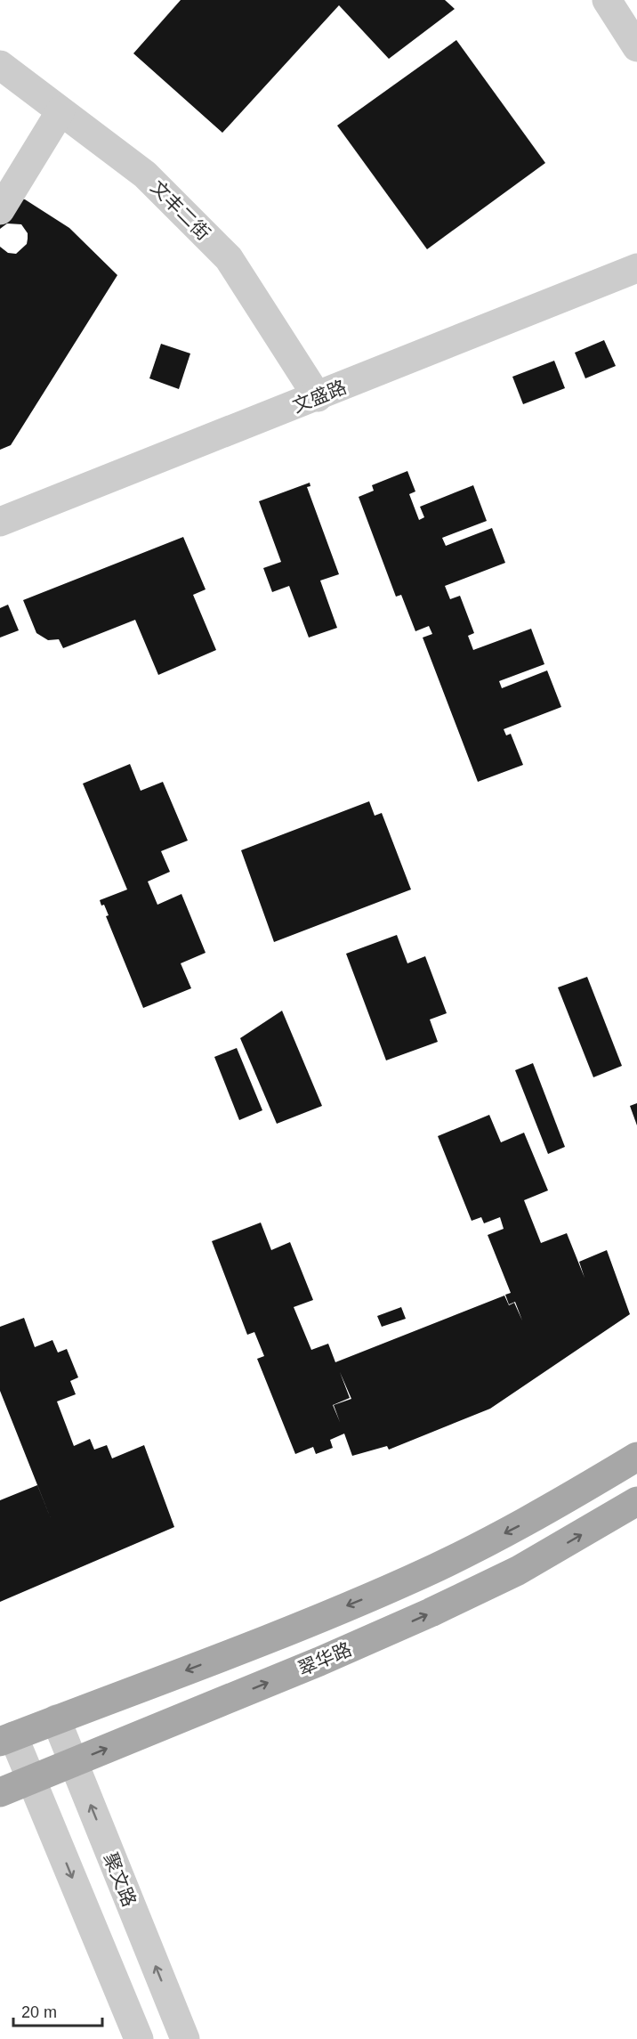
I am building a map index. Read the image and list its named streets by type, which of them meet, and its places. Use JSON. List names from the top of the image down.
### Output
{
  "streets": {
    "main road": ["翠华路"],
    "street": ["文丰二街", "文盛路", "聚文路"]
  },
  "crossings": [
    ["文丰二街", "文盛路"],
    ["翠华路", "聚文路"]
  ],
  "scale_bar": "20 m"
}
